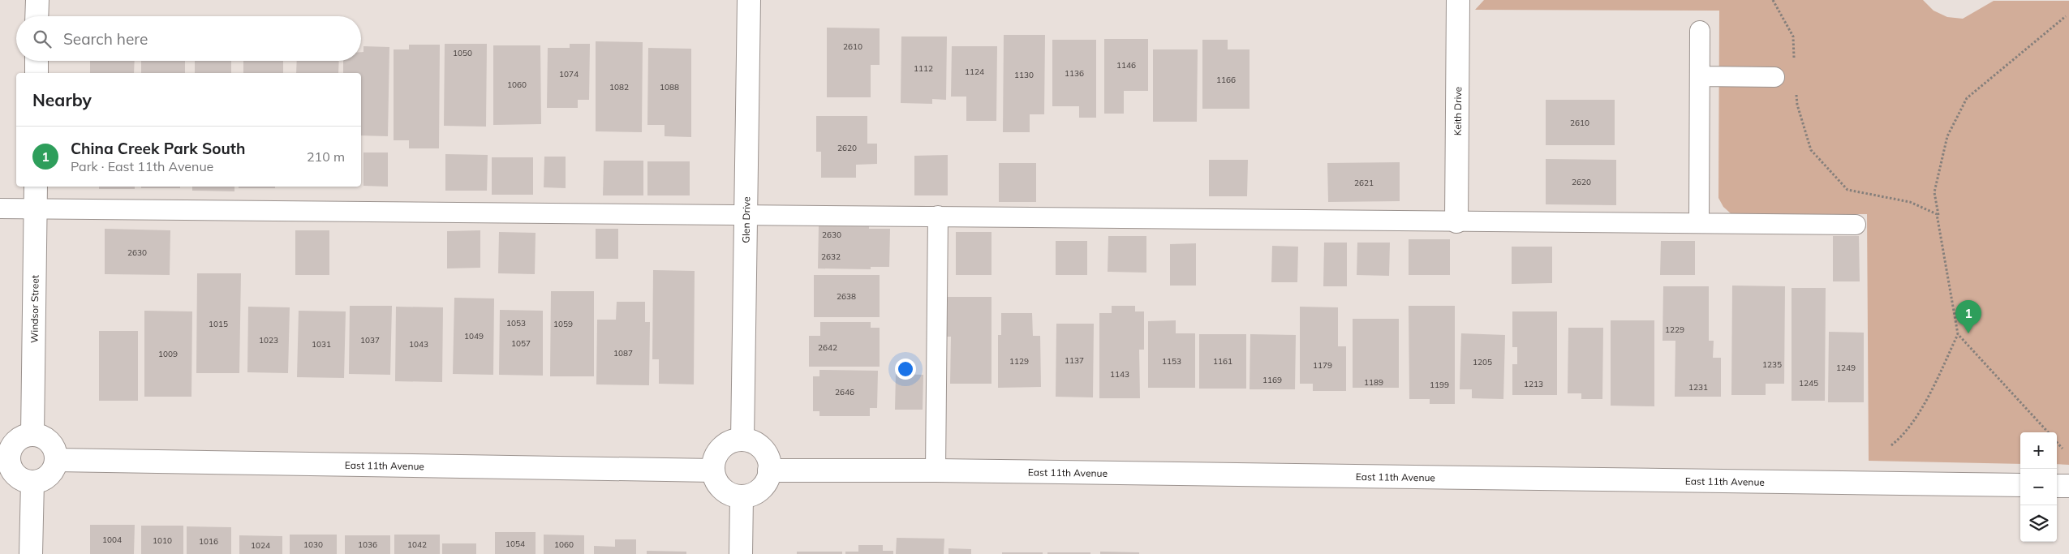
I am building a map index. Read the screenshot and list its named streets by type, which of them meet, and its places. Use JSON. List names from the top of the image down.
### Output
{
  "streets": {
    "street": [
      "Keith Drive",
      "Glen Drive",
      "Windsor Street",
      "East 11th Avenue"
    ]
  },
  "crossings": [
    ["Glen Drive", "East 11th Avenue"],
    ["Windsor Street", "East 11th Avenue"]
  ],
  "house_numbers": [
    "2610",
    "1050",
    "1146",
    "1112",
    "1124",
    "1136",
    "1074",
    "1130",
    "1166",
    "1060",
    "1082",
    "1088",
    "2610",
    "2620",
    "2620",
    "2621",
    "2630",
    "2630",
    "2632",
    "2638",
    "1053",
    "1015",
    "1059",
    "1229",
    "1049",
    "1023",
    "1037",
    "1057",
    "1031",
    "1043",
    "2642",
    "1087",
    "1009",
    "1137",
    "1129",
    "1153",
    "1161",
    "1205",
    "1235",
    "1179",
    "1249",
    "1143",
    "1169",
    "1189",
    "1245",
    "1213",
    "1199",
    "1231",
    "2646",
    "1004",
    "1010",
    "1016",
    "1054",
    "1030",
    "1036",
    "1042",
    "1060",
    "1024"
  ],
  "page": {
    "search": "Search here",
    "heading": "Nearby",
    "list": [
      {
        "mark": "1",
        "name": "China Creek Park South",
        "note": "Park · East 11th Avenue",
        "value": "210 m"
      }
    ],
    "pins": "1",
    "map_buttons": ["+", "−"]
  }
}
